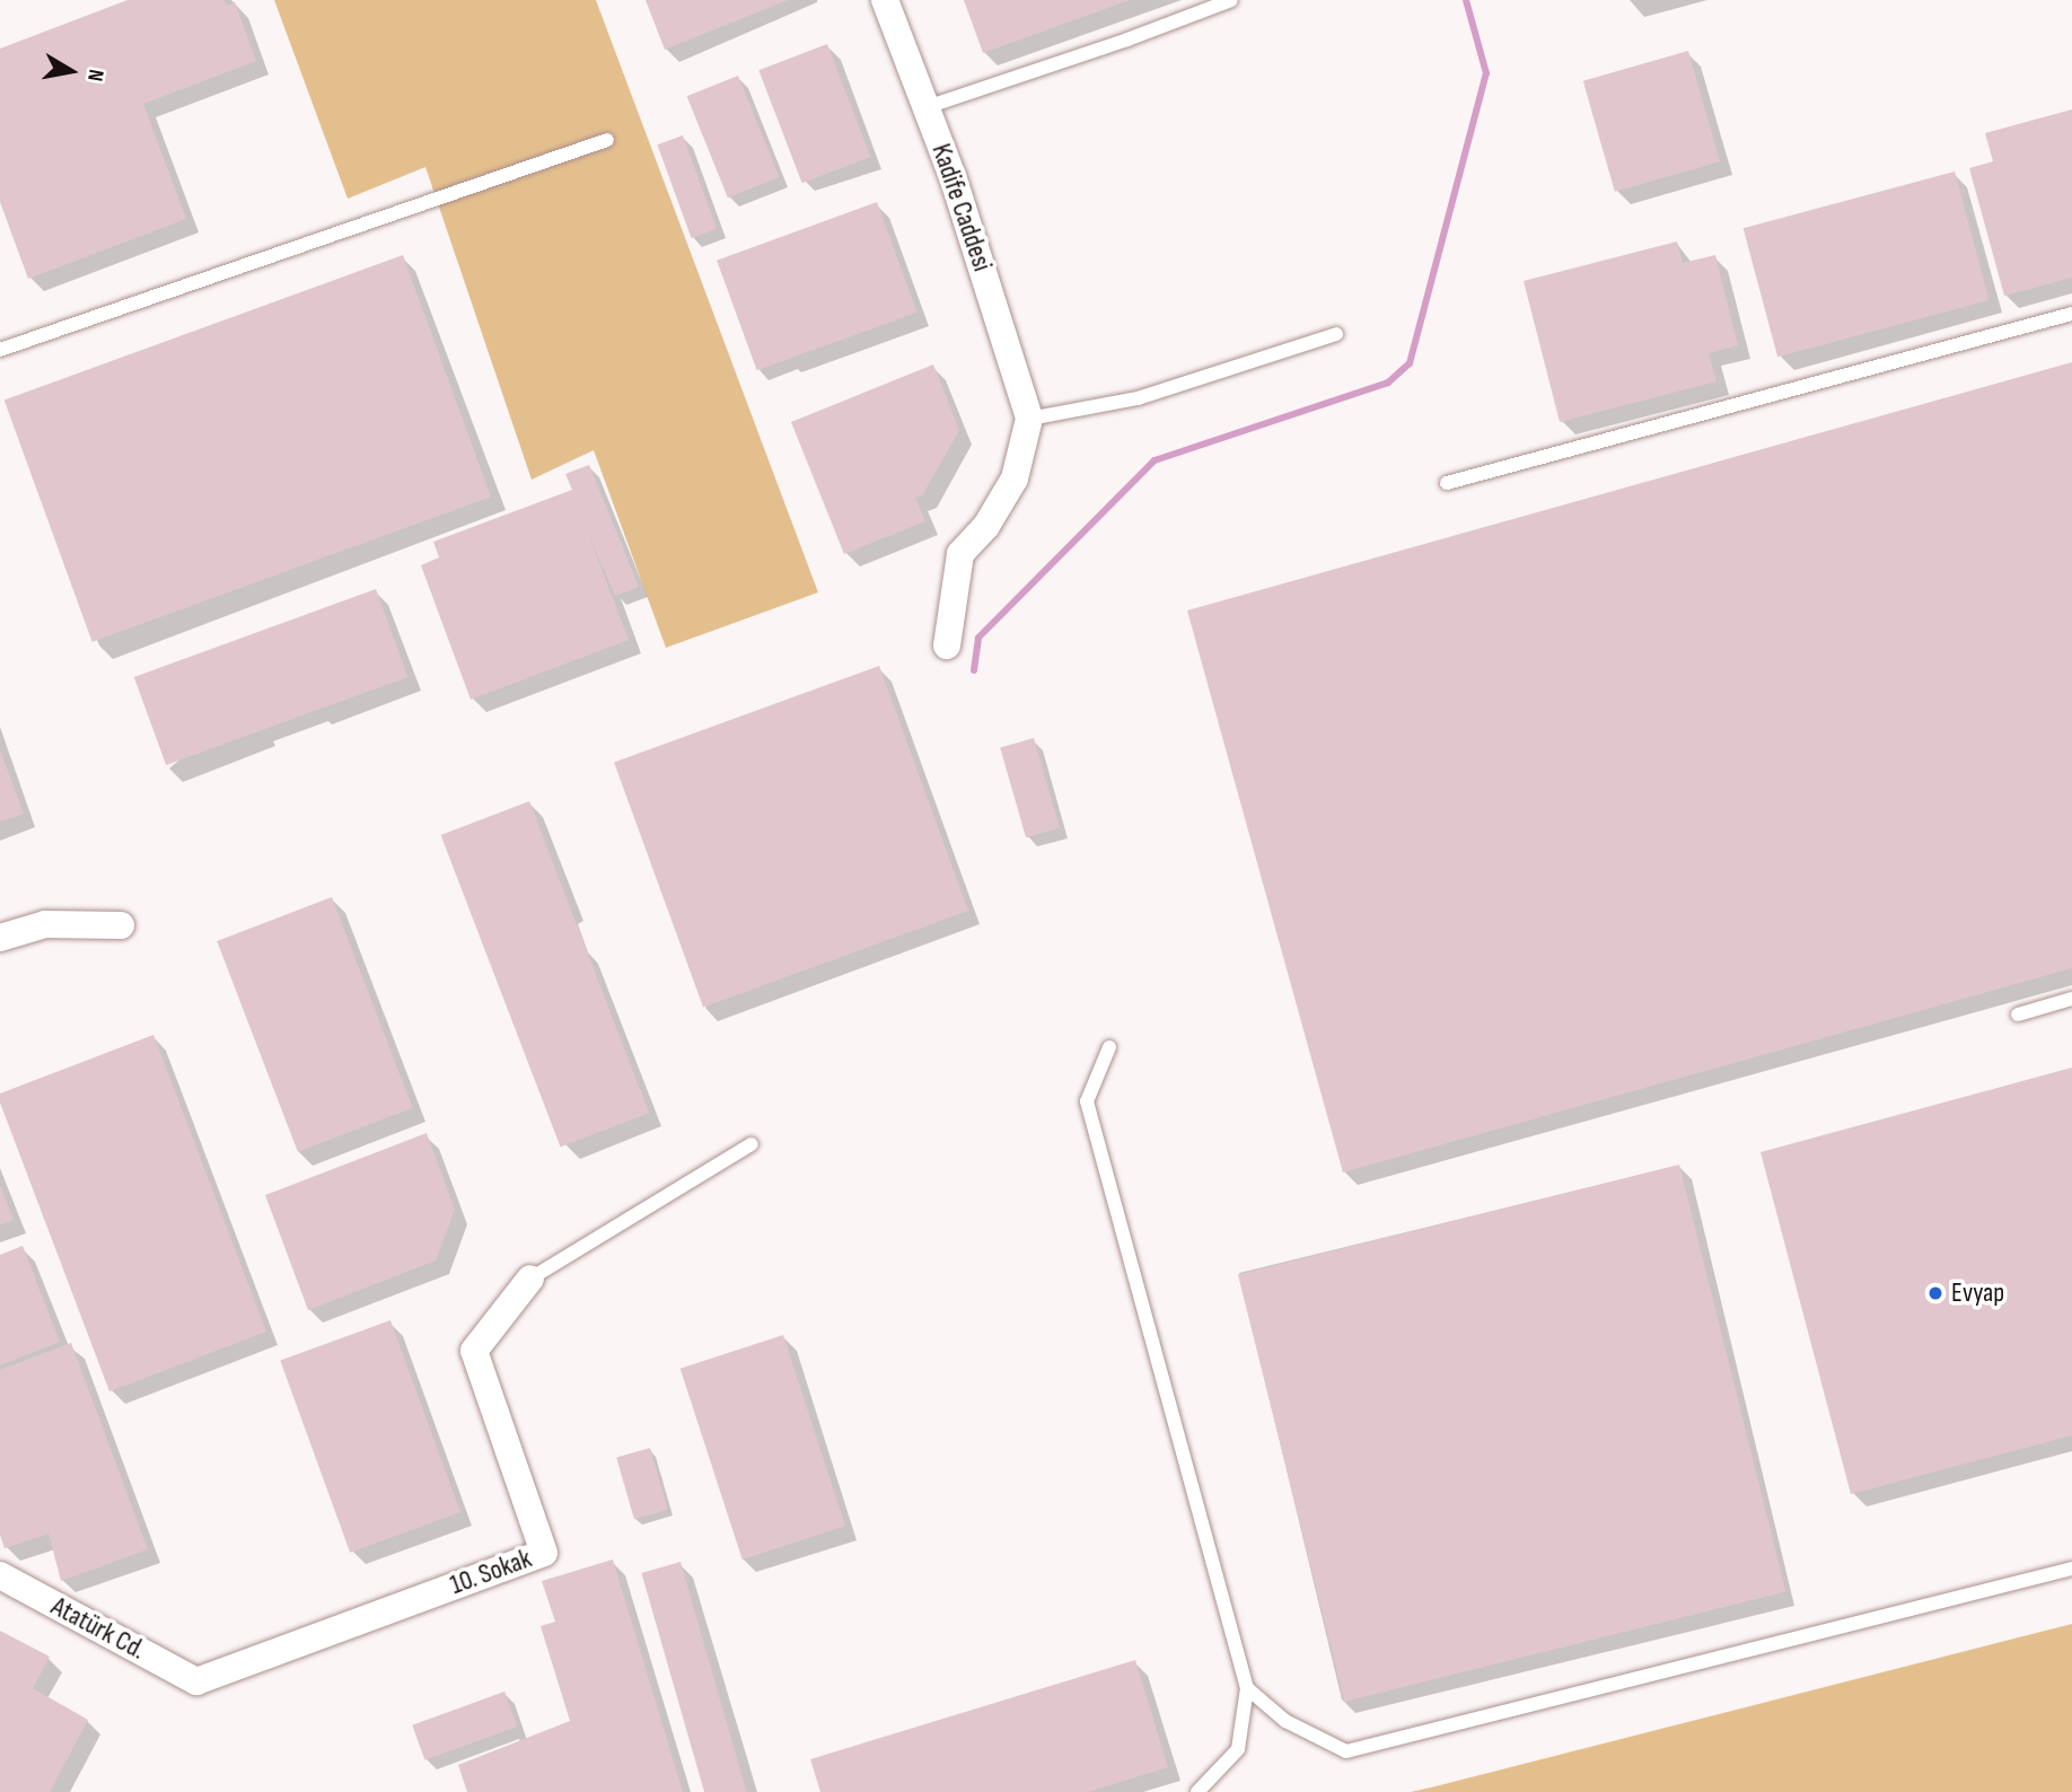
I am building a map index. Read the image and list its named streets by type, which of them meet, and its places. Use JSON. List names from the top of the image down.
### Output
{
  "streets": {
    "street": ["Kadife Caddesi", "10. Sokak", "Atatürk Cd."]
  },
  "crossings": [
    ["10. Sokak", "Atatürk Cd."]
  ],
  "places": ["Evyap"],
  "north": "right"
}
